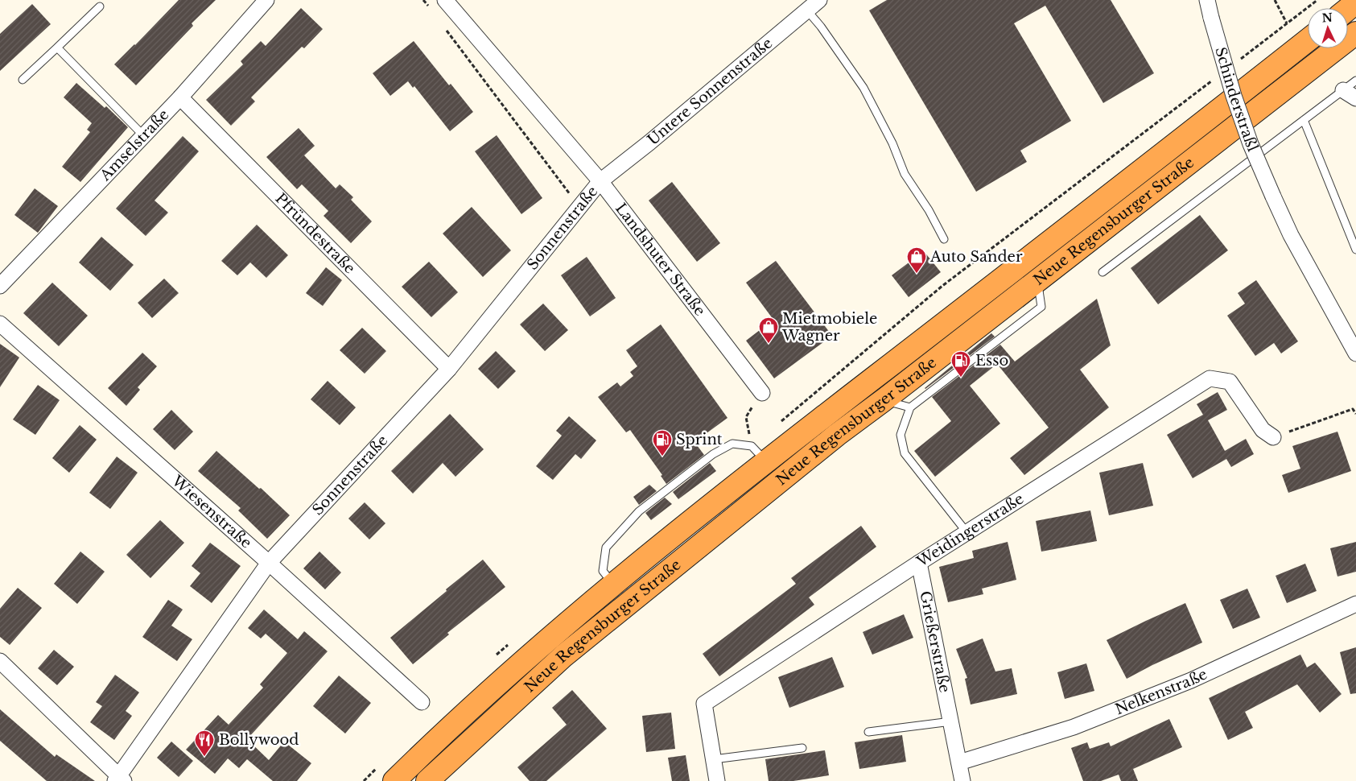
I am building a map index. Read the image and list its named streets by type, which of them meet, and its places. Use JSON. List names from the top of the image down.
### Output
{
  "streets": {
    "highway": ["Neue Regensburger Straße"],
    "street": [
      "Untere Sonnenstraße",
      "Schinderstraßl",
      "Amselstraße",
      "Sonnenstraße",
      "Pfründestraße",
      "Landshuter Straße",
      "Wiesenstraße",
      "Weidingerstraße",
      "Grießerstraße",
      "Nelkenstraße"
    ]
  },
  "crossings": [
    ["Untere Sonnenstraße", "Sonnenstraße"],
    ["Untere Sonnenstraße", "Landshuter Straße"],
    ["Amselstraße", "Pfründestraße"],
    ["Sonnenstraße", "Pfründestraße"],
    ["Sonnenstraße", "Landshuter Straße"],
    ["Sonnenstraße", "Wiesenstraße"],
    ["Weidingerstraße", "Grießerstraße"],
    ["Grießerstraße", "Nelkenstraße"]
  ],
  "places": {
    "shop": ["Auto Sander", "Mietmobiele Wagner"],
    "fuel station": ["Esso", "Sprint"],
    "restaurant": ["Bollywood"]
  },
  "north": "top"
}
